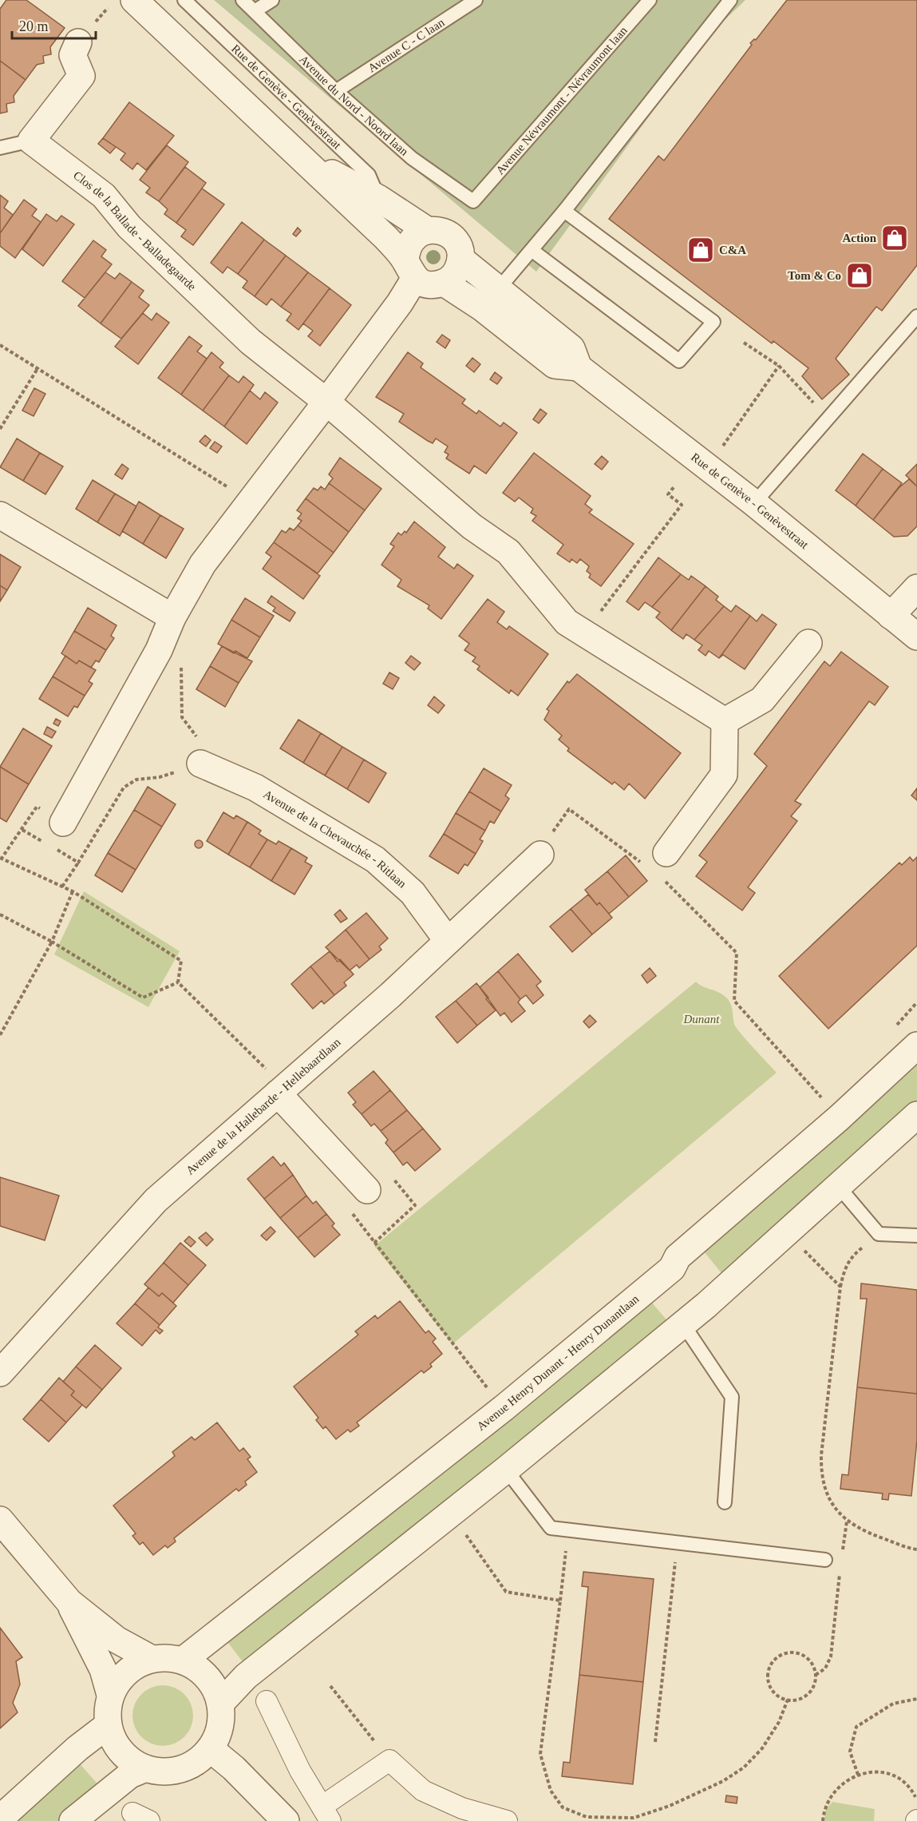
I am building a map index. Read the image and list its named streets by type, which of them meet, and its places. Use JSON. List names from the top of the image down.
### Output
{
  "streets": {
    "street": [
      "Rue de Genève - Genèvestraat",
      "Clos de la Ballade - Balladegaarde",
      "Avenue de la Chevauchée - Ritlaan",
      "Avenue de la Hallebarde - Hellebaardlaan",
      "Avenue Henry Dunant - Henry Dunantlaan"
    ],
    "lane": ["Avenue C - C laan", "Avenue Névraumont - Névraumont laan", "Avenue du Nord - Noord laan"]
  },
  "crossings": [
    ["Avenue C - C laan", "Avenue du Nord - Noord laan"],
    ["Avenue Névraumont - Névraumont laan", "Avenue du Nord - Noord laan"],
    ["Avenue de la Chevauchée - Ritlaan", "Avenue de la Hallebarde - Hellebaardlaan"]
  ],
  "parks": ["Dunant"],
  "places": {
    "shop": ["Action", "C&A", "Tom & Co"]
  },
  "scale_bar": "20 m"
}
